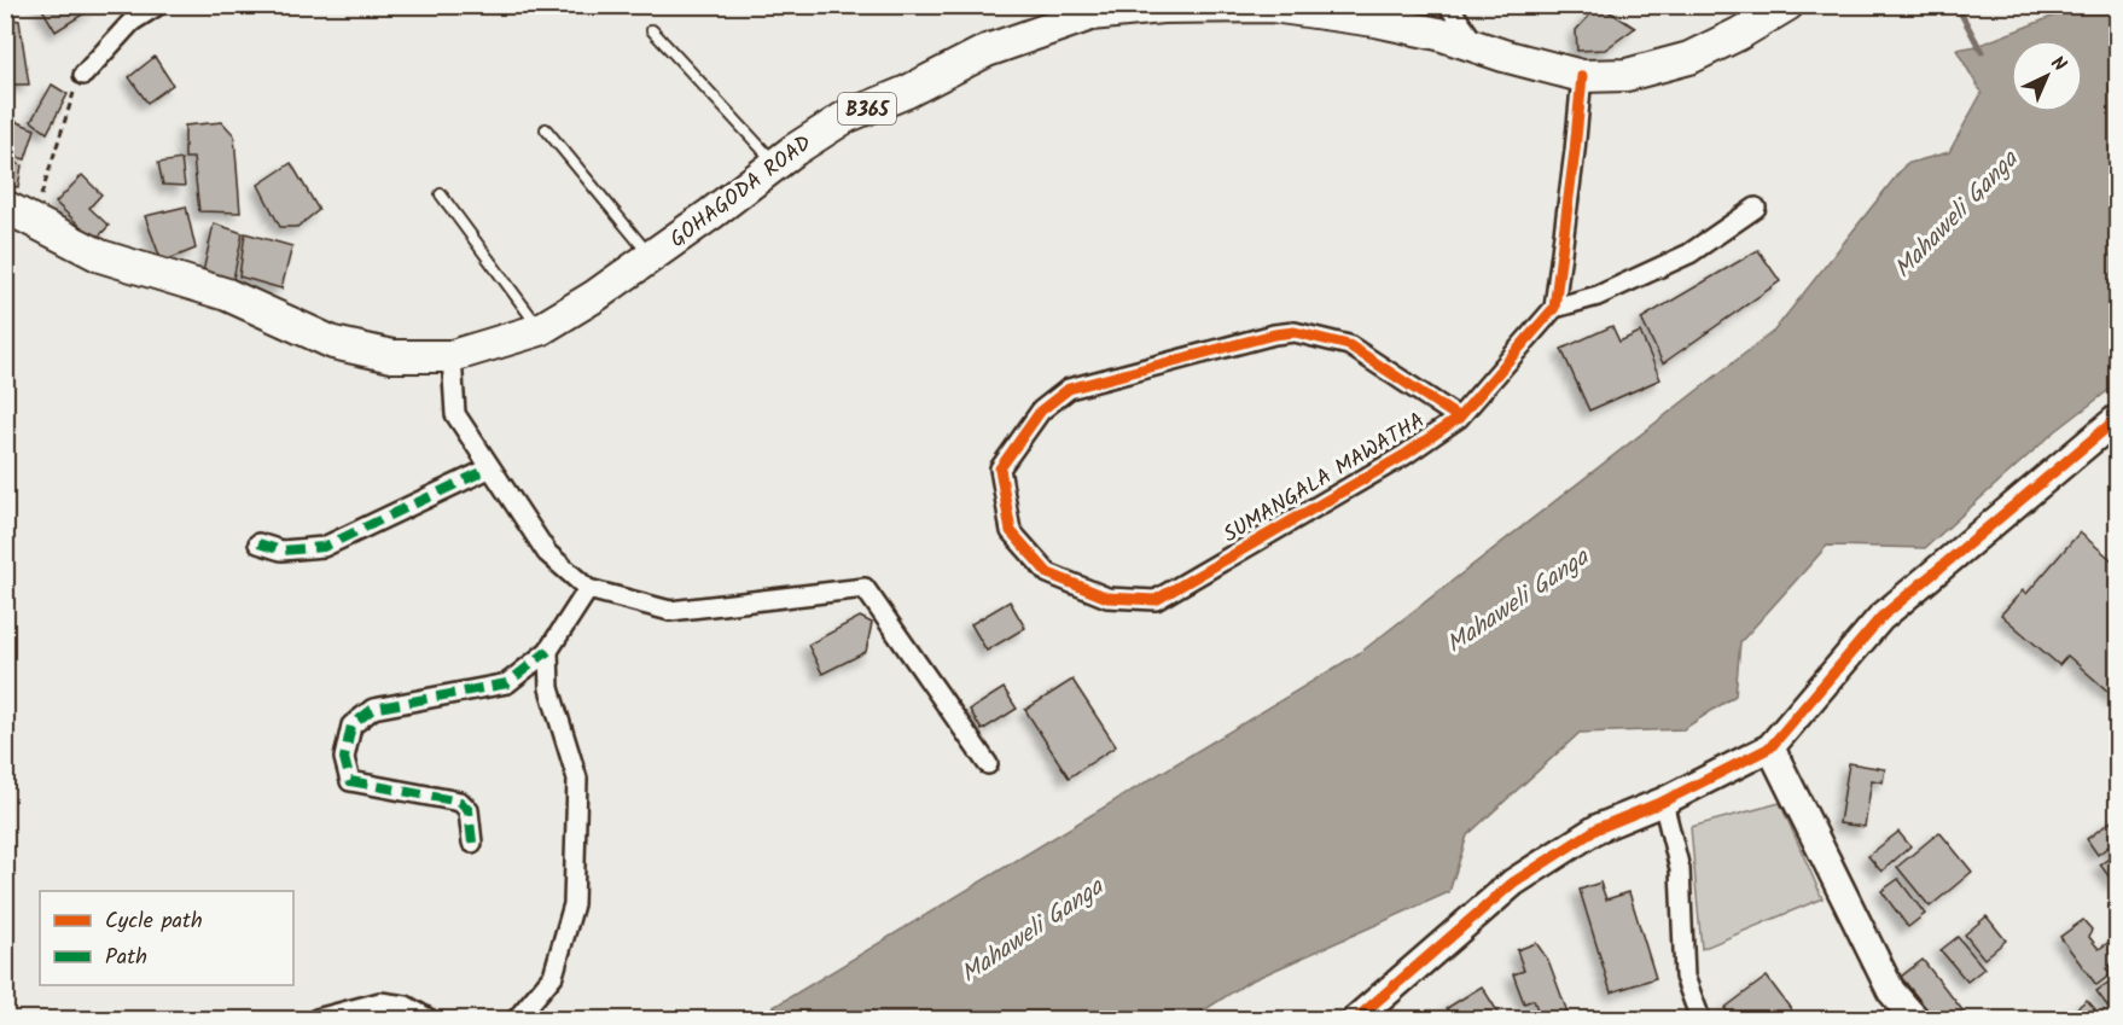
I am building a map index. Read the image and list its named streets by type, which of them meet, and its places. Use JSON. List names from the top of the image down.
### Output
{
  "streets": {
    "main road": ["B365", "GOHAGODA ROAD"],
    "street": ["SUMANGALA MAWATHA"]
  },
  "water": ["Mahaweli Ganga"],
  "legend": ["Cycle path", "Path"],
  "north": "top right"
}
